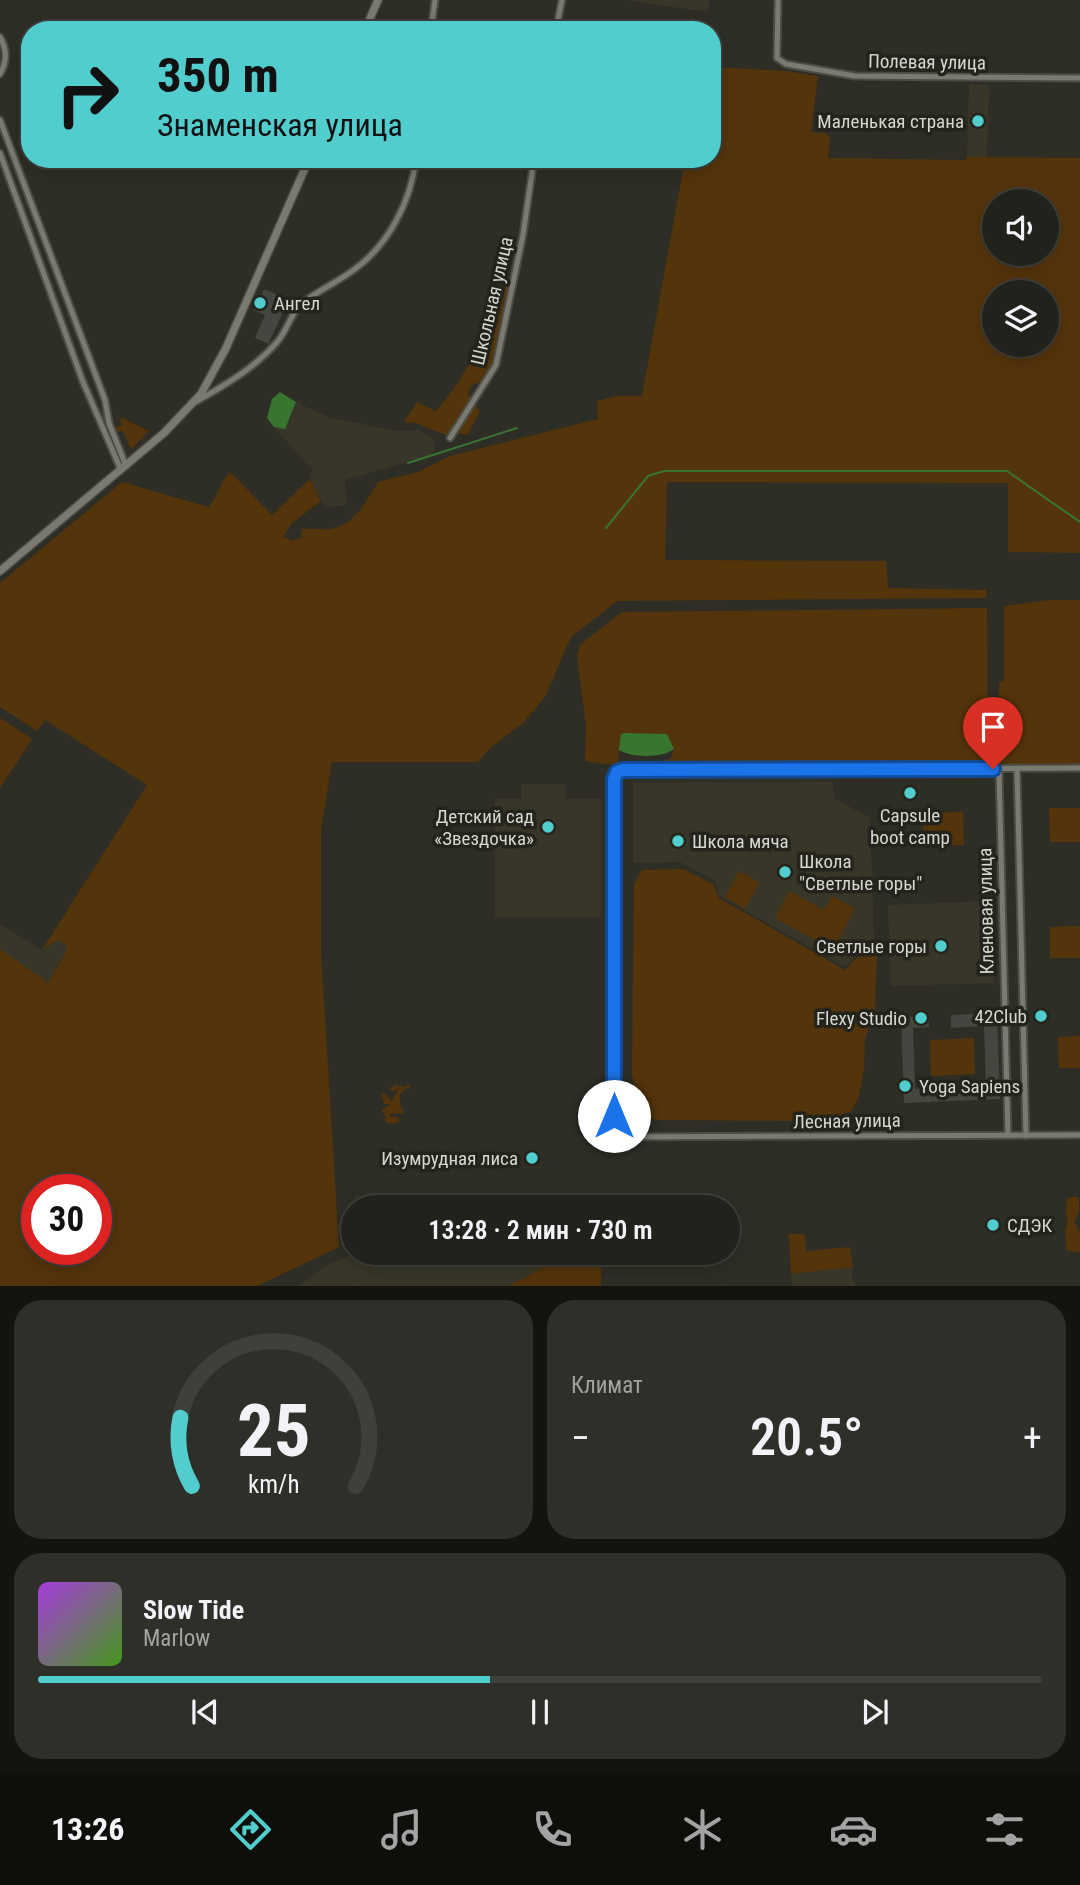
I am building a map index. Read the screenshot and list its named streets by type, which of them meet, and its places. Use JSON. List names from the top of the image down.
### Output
{
  "streets": {
    "street": [
      "Полевая улица",
      "Школьная улица",
      "Кленовая улица",
      "Лесная улица"
    ]
  },
  "crossings": [
    ["Кленовая улица", "Лесная улица"]
  ],
  "places": [
    "Маленькая страна",
    "Ангел",
    "Capsule boot camp",
    "Детский сад «Звездочка»",
    "Школа мяча",
    "Школа \"Светлые горы\"",
    "Светлые горы",
    "42Club",
    "Flexy Studio",
    "Yoga Sapiens",
    "Изумрудная лиса",
    "СДЭК"
  ],
  "page": {
    "turn": ["350 m", "Знаменская улица"],
    "limit": "30",
    "trip": "13:28 · 2 мин · 730 m",
    "tile": "Климат",
    "heat": ["−", "20.5°", "+"],
    "song": ["Slow Tide", "Marlow"],
    "tabs": "13:26",
    "gauge": ["25", "km/h"]
  }
}
